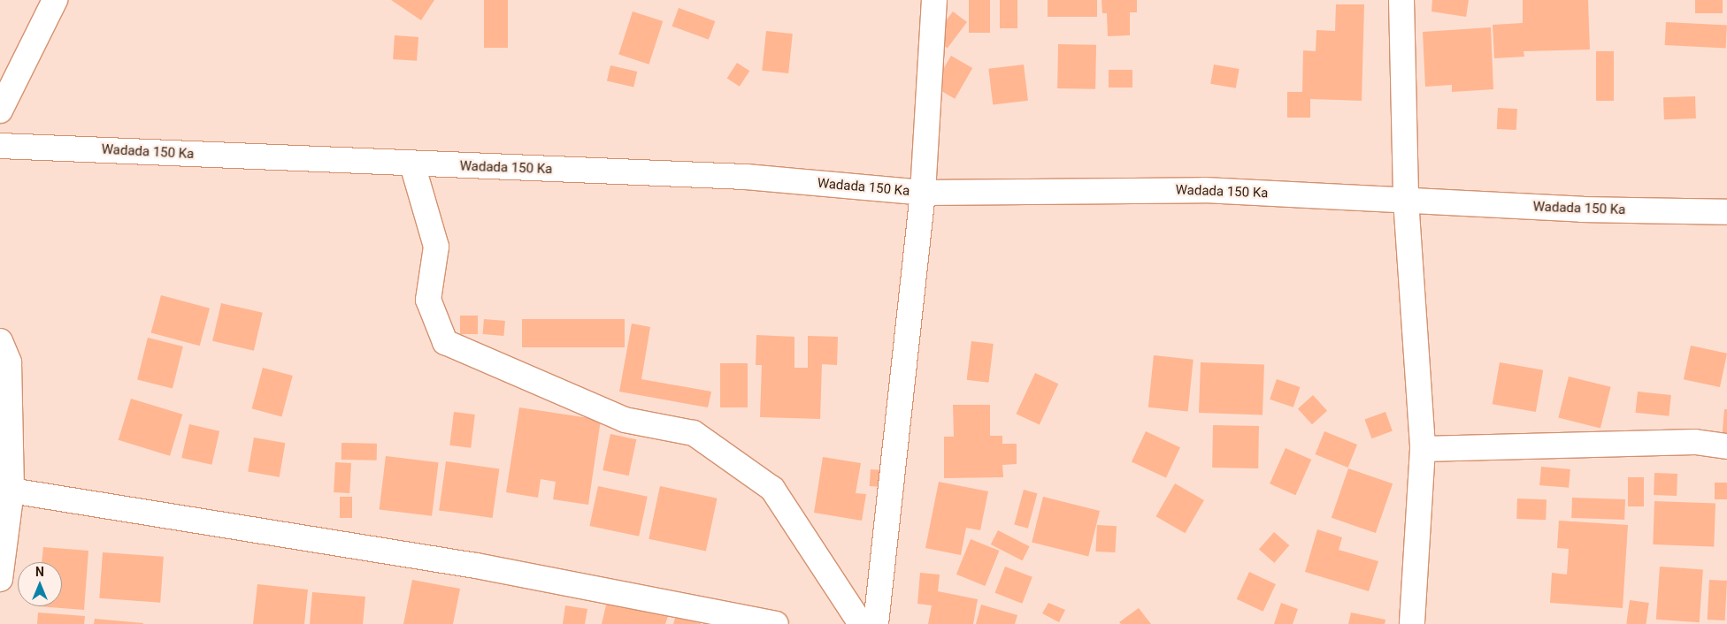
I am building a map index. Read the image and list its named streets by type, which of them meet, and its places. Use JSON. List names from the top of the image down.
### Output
{
  "streets": {
    "street": ["Wadada 150 Ka"]
  },
  "north": "top"
}
